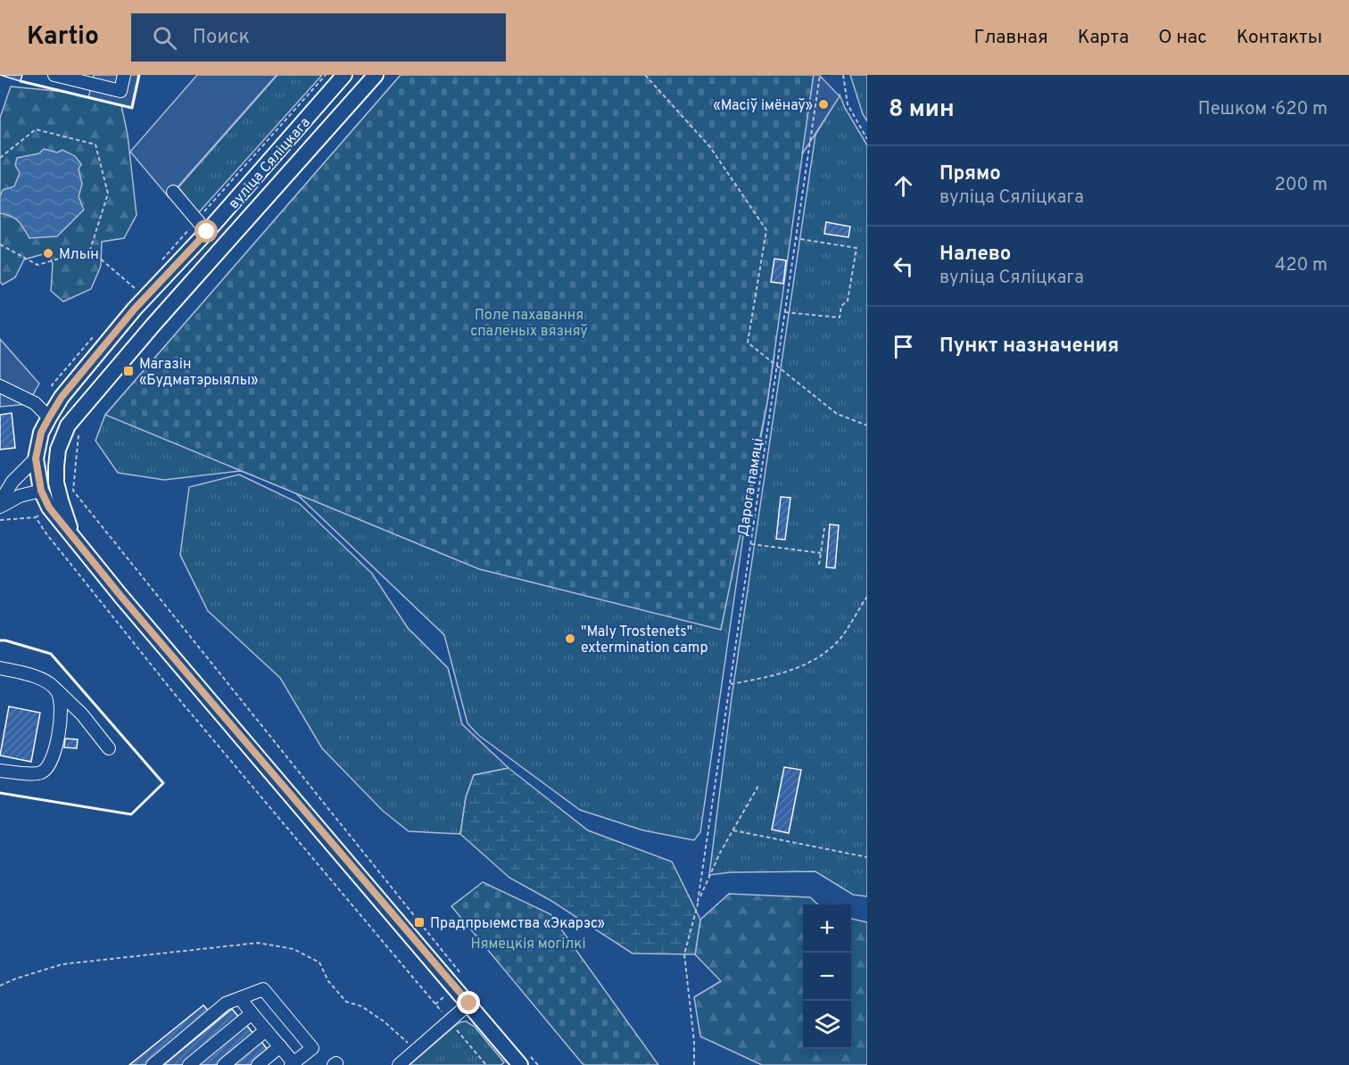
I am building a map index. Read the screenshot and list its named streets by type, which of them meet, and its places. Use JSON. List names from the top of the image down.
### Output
{
  "streets": {
    "main road": ["вуліца Сяліцкага"],
    "path": ["Дарога памяці"]
  },
  "parks": ["Поле пахавання спаленых вязняў", "Нямецкія могілкі"],
  "places": {
    "other": ["«Масіў імёнаў»", "Млын", "\"Maly Trostenets\" extermination camp"],
    "transit": ["Магазін «Будматэрыялы»", "Прадпрыемства «Экарэс»"]
  },
  "page": {
    "header": "Kartio",
    "search": "Поиск",
    "nav": [
      "Главная",
      "Карта",
      "О нас",
      "Контакты"
    ],
    "heading": ["8 мин", "Пешком · 620 m"],
    "list": [
      ["Прямо", "вуліца Сяліцкага", "200 m"],
      ["Налево", "вуліца Сяліцкага", "420 m"],
      "Пункт назначения"
    ],
    "map_buttons": ["+", "−"]
  }
}
